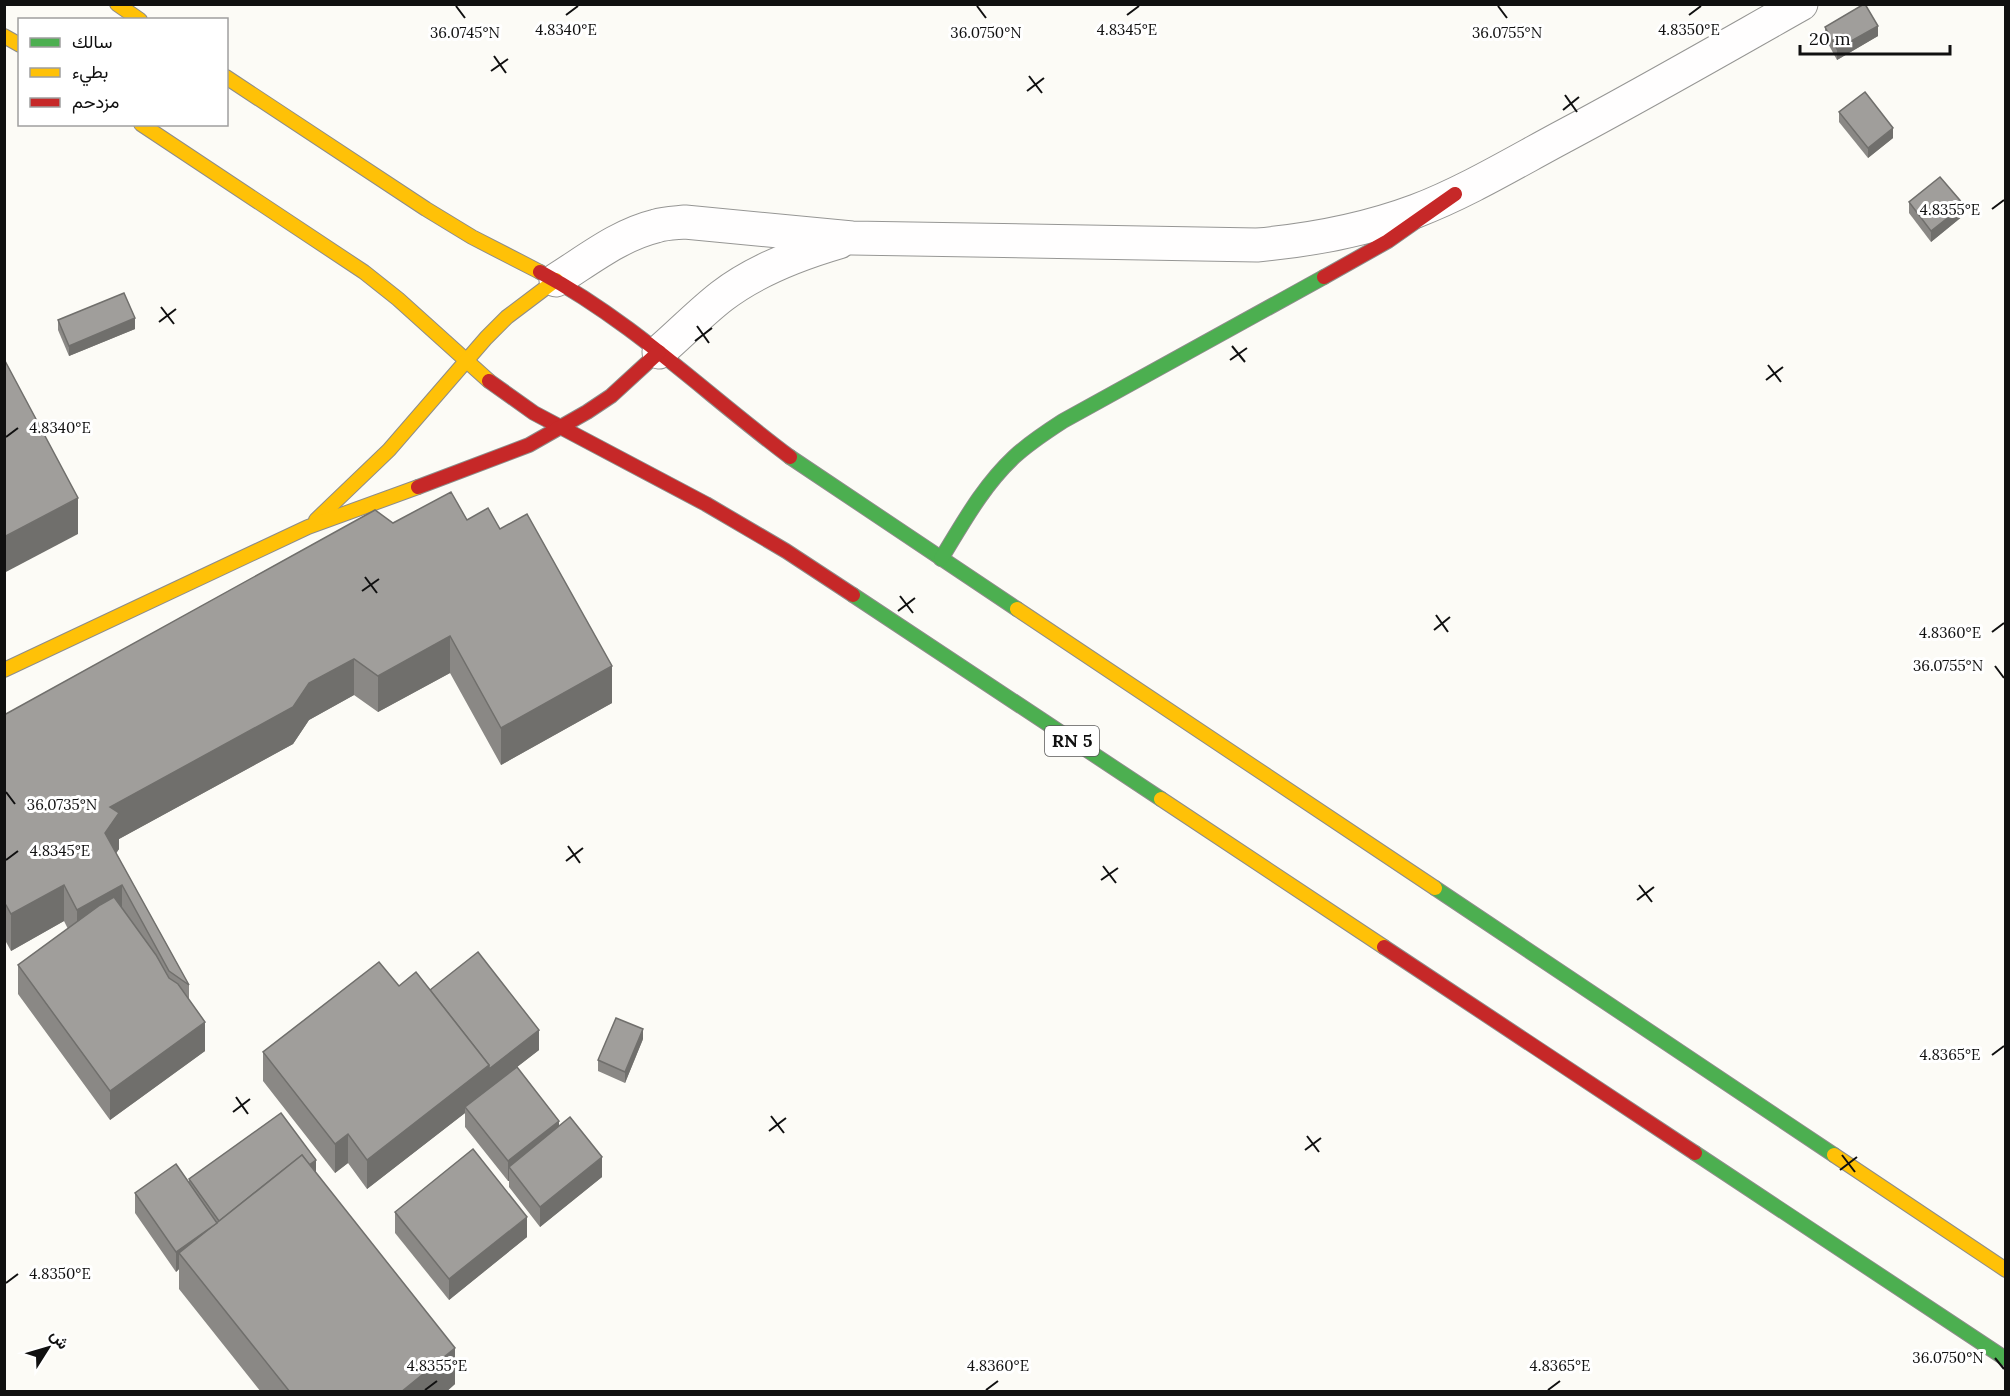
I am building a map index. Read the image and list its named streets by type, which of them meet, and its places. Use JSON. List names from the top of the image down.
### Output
{
  "streets": {
    "main road": ["RN 5"]
  },
  "legend": ["سالك", "بطيء", "مزدحم"],
  "scale_bar": "20 m",
  "north": "top right",
  "coordinates": [
    "4.8345°E",
    "4.8350°E",
    "4.8340°E",
    "36.0745°N",
    "36.0750°N",
    "36.0755°N",
    "4.8355°E",
    "4.8360°E",
    "36.0735°N",
    "4.8365°E"
  ]
}
